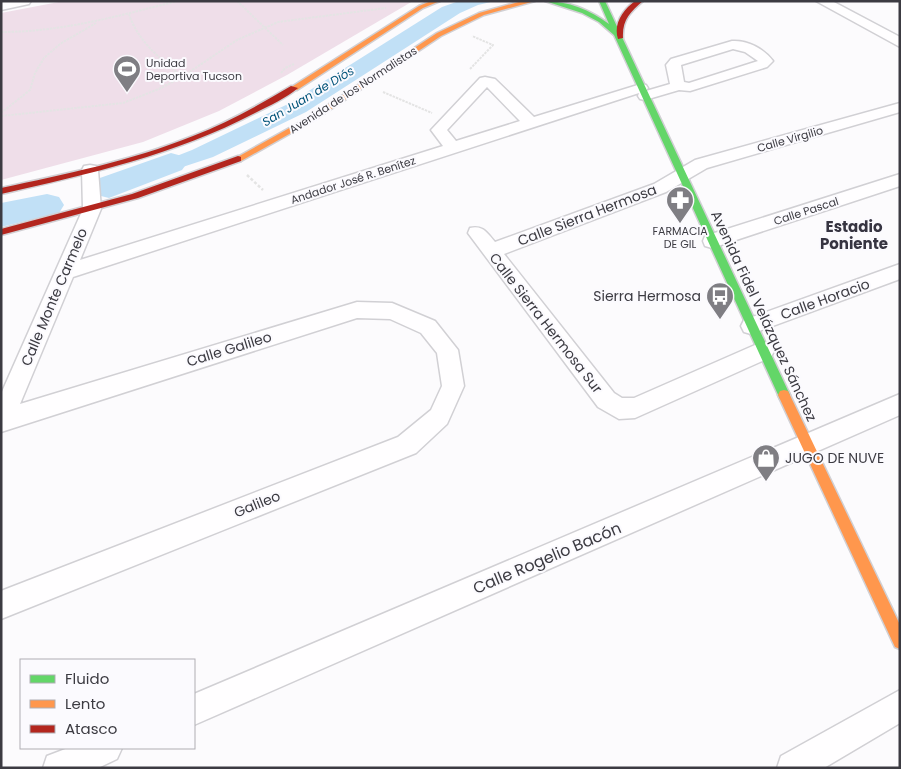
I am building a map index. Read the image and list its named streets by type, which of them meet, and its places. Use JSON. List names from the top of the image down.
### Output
{
  "streets": {
    "street": [
      "Avenida de los Normalistas",
      "Calle Virgilio",
      "Andador José R. Benítez",
      "Calle Pascal",
      "Calle Sierra Hermosa",
      "Calle Monte Carmelo",
      "Calle Horacio",
      "Avenida Fidel Velázquez Sánchez",
      "Calle Sierra Hermosa Sur",
      "Calle Galileo",
      "Galileo",
      "Calle Rogelio Bacón"
    ]
  },
  "crossings": [
    ["Avenida de los Normalistas", "Calle Monte Carmelo"],
    ["Calle Virgilio", "Calle Sierra Hermosa"],
    ["Calle Virgilio", "Avenida Fidel Velázquez Sánchez"],
    ["Andador José R. Benítez", "Calle Monte Carmelo"],
    ["Andador José R. Benítez", "Avenida Fidel Velázquez Sánchez"],
    ["Calle Pascal", "Avenida Fidel Velázquez Sánchez"],
    ["Calle Sierra Hermosa", "Avenida Fidel Velázquez Sánchez"],
    ["Calle Sierra Hermosa", "Calle Sierra Hermosa Sur"],
    ["Calle Monte Carmelo", "Calle Galileo"],
    ["Calle Horacio", "Avenida Fidel Velázquez Sánchez"],
    ["Avenida Fidel Velázquez Sánchez", "Calle Sierra Hermosa Sur"],
    ["Avenida Fidel Velázquez Sánchez", "Calle Rogelio Bacón"],
    ["Calle Galileo", "Galileo"]
  ],
  "districts": ["Estadio Poniente"],
  "water": ["San Juan de Diós"],
  "places": {
    "sports": ["Unidad Deportiva Tucson"],
    "pharmacy": ["FARMACIA DE GIL"],
    "bus stop": ["Sierra Hermosa"],
    "shop": ["JUGO DE NUVE"]
  },
  "legend": ["Fluido", "Lento", "Atasco"]
}
